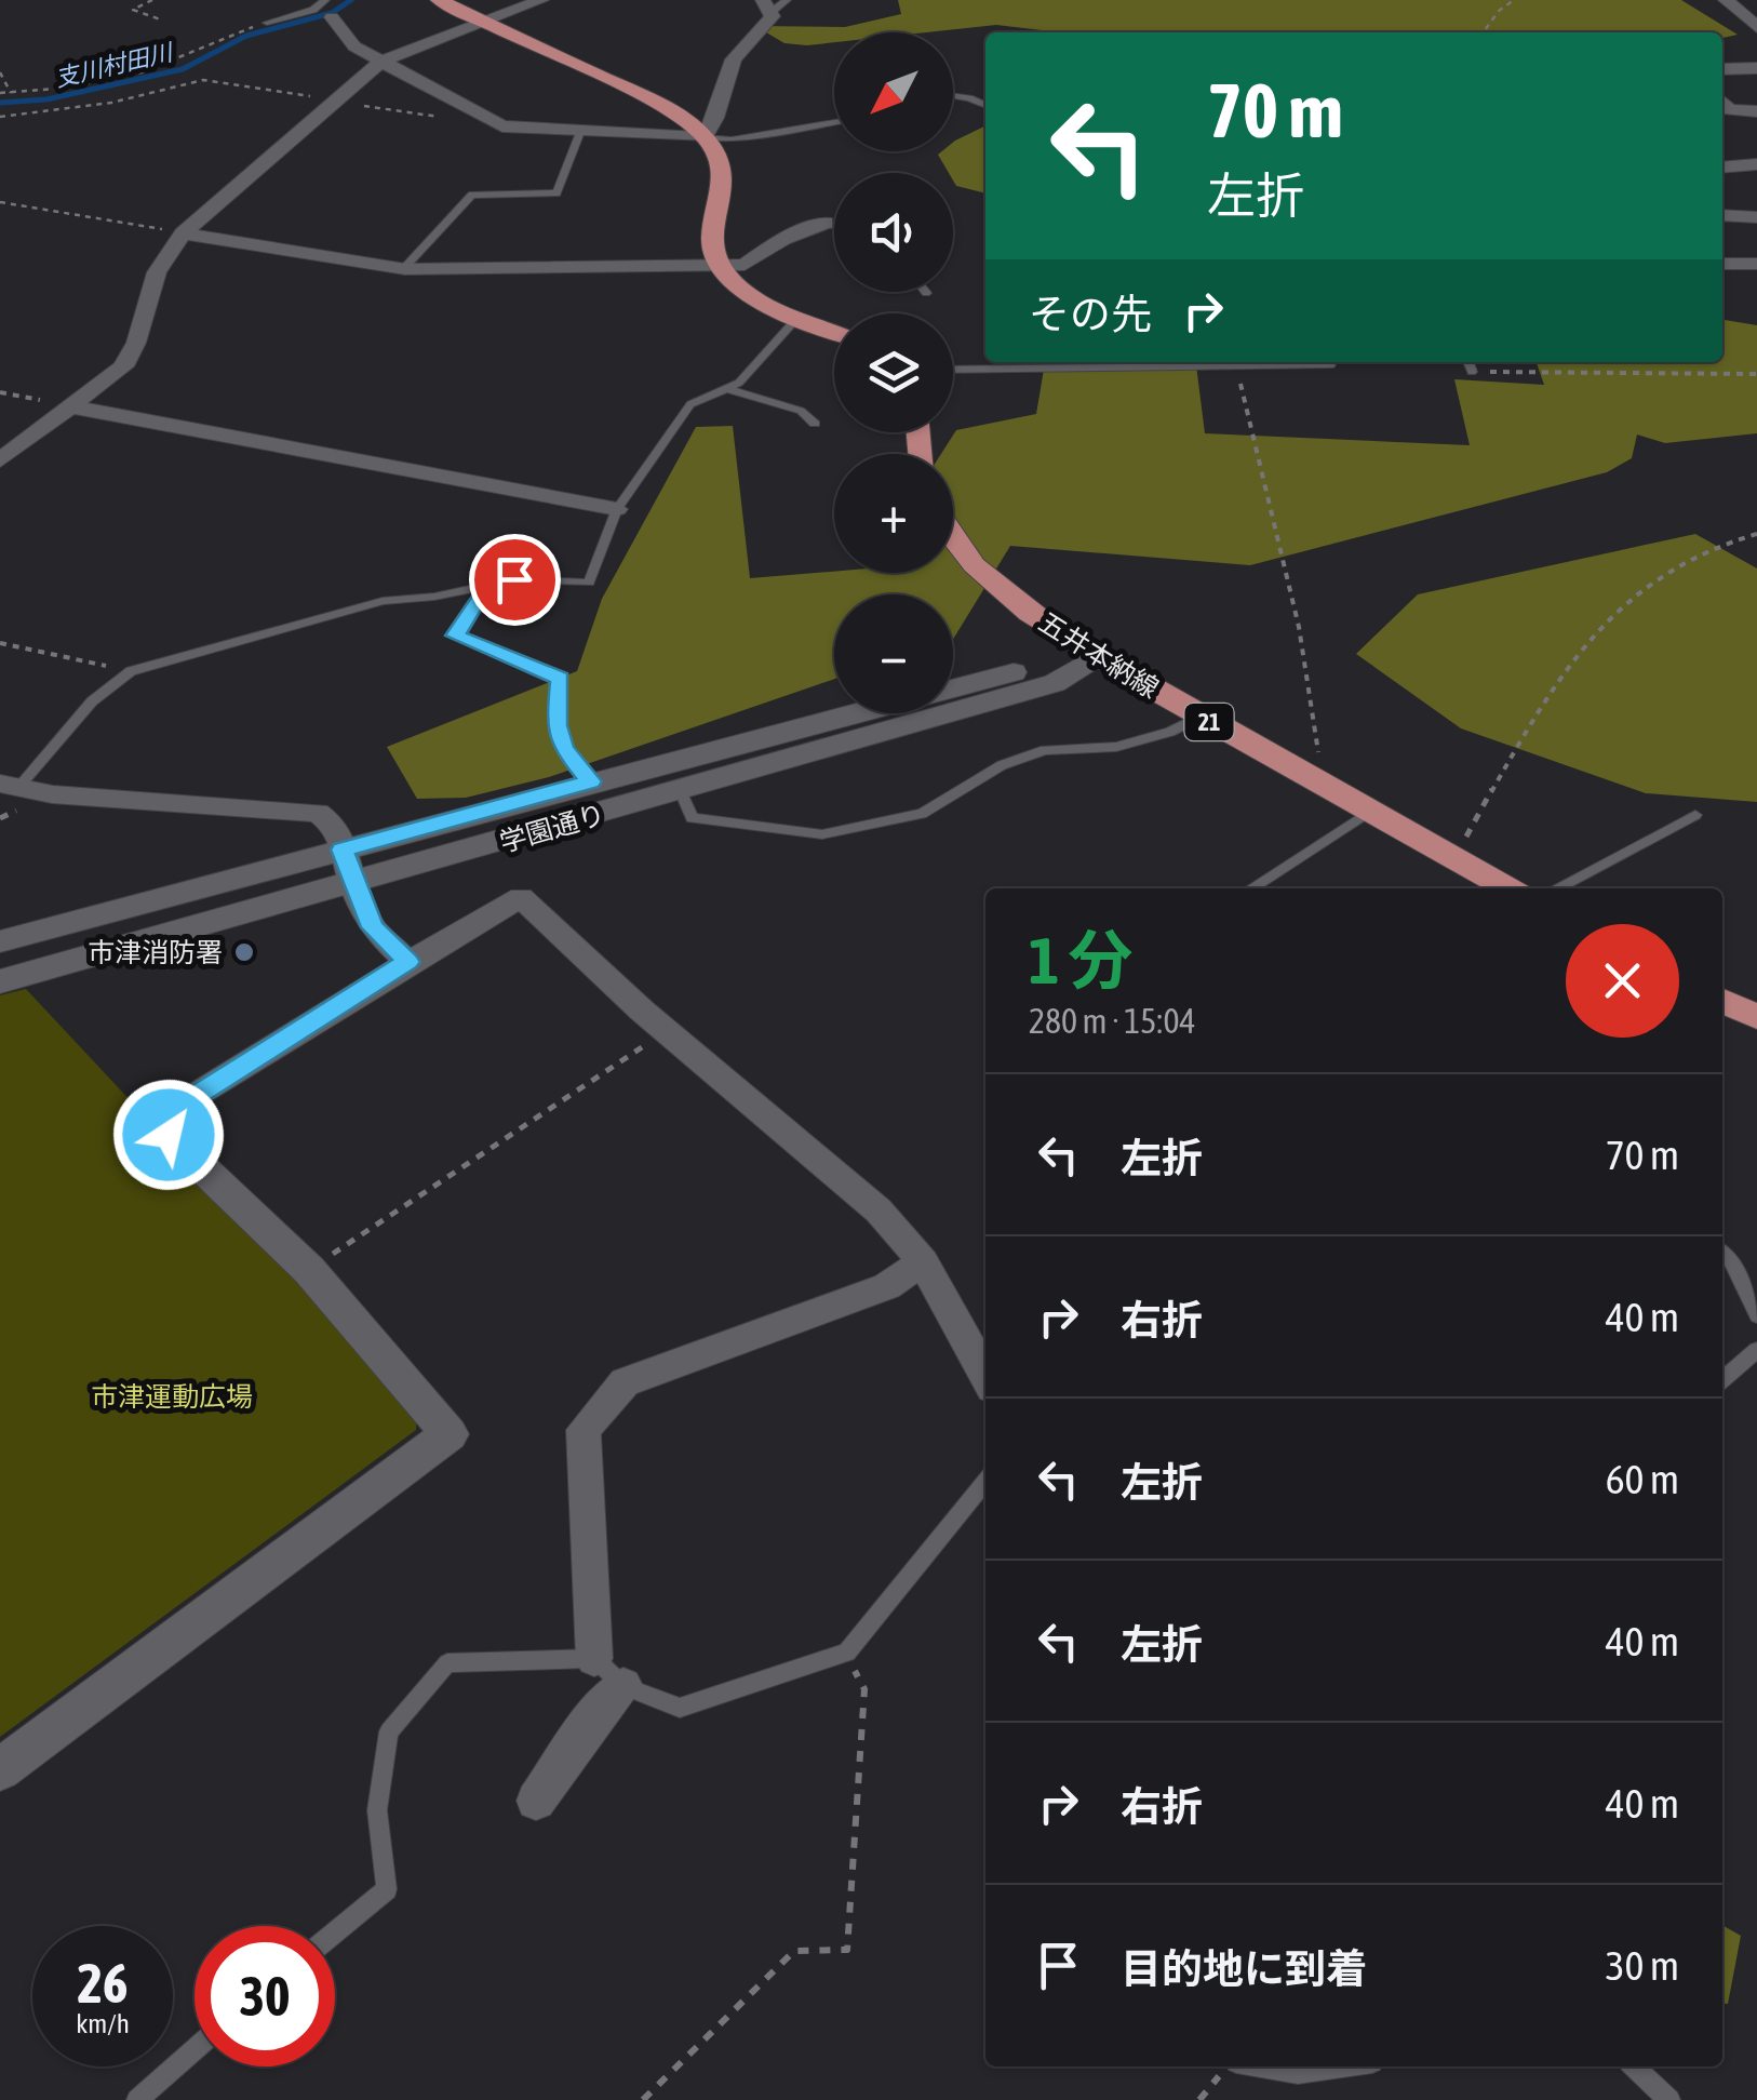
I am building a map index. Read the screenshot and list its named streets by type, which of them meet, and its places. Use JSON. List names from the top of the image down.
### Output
{
  "streets": {
    "main road": ["五井本納線", "21"],
    "street": ["学園通り"]
  },
  "crossings": [
    ["五井本納線", "学園通り"]
  ],
  "water": ["支川村田川"],
  "parks": ["市津運動広場"],
  "places": ["市津消防署"],
  "north": "bottom left",
  "page": {
    "map_buttons": ["+", "−"],
    "turn": ["70 m", "左折"],
    "then": "その先",
    "heading": ["1 分", "280 m · 15:04"],
    "list": [
      {
        "name": "左折",
        "value": "70 m"
      },
      {
        "name": "右折",
        "value": "40 m"
      },
      {
        "name": "左折",
        "value": "60 m"
      },
      {
        "name": "左折",
        "value": "40 m"
      },
      {
        "name": "右折",
        "value": "40 m"
      },
      {
        "name": "目的地に到着",
        "value": "30 m"
      }
    ],
    "speed": "26 km/h",
    "limit": "30"
  }
}
